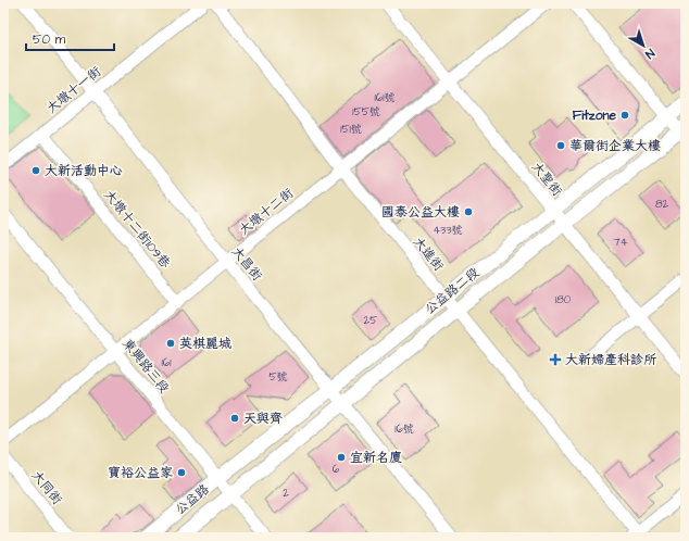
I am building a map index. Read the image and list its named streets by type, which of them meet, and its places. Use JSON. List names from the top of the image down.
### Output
{
  "streets": {
    "main road": ["公益路二段", "公益路"],
    "street": [
      "大墩十一街",
      "大聖街",
      "大墩十二街",
      "大墩十二街109巷",
      "大進街",
      "大昌街",
      "東興路三段",
      "大同街"
    ]
  },
  "crossings": [
    ["大墩十一街", "大墩十二街109巷"],
    ["大墩十一街", "大昌街"],
    ["大聖街", "大墩十二街"],
    ["大聖街", "公益路二段"],
    ["大墩十二街", "大墩十二街109巷"],
    ["大墩十二街", "大進街"],
    ["大墩十二街", "大昌街"],
    ["大墩十二街", "東興路三段"],
    ["大進街", "公益路二段"],
    ["大昌街", "公益路二段"],
    ["公益路二段", "東興路三段"],
    ["公益路二段", "公益路"],
    ["東興路三段", "公益路"]
  ],
  "places": {
    "other": [
      "Fitzone",
      "華爾街企業大樓",
      "大新活動中心",
      "國泰公益大樓",
      "英棋麗城",
      "天與齊",
      "宜新名廈",
      "寶裕公益家"
    ],
    "health": ["大新婦產科診所"]
  },
  "house_numbers": [
    "161號",
    "155號",
    "151號",
    "82",
    "433號",
    "74",
    "180",
    "25",
    "161",
    "5號",
    "16號",
    "6",
    "2"
  ],
  "scale_bar": "50 m",
  "north": "bottom right"
}
